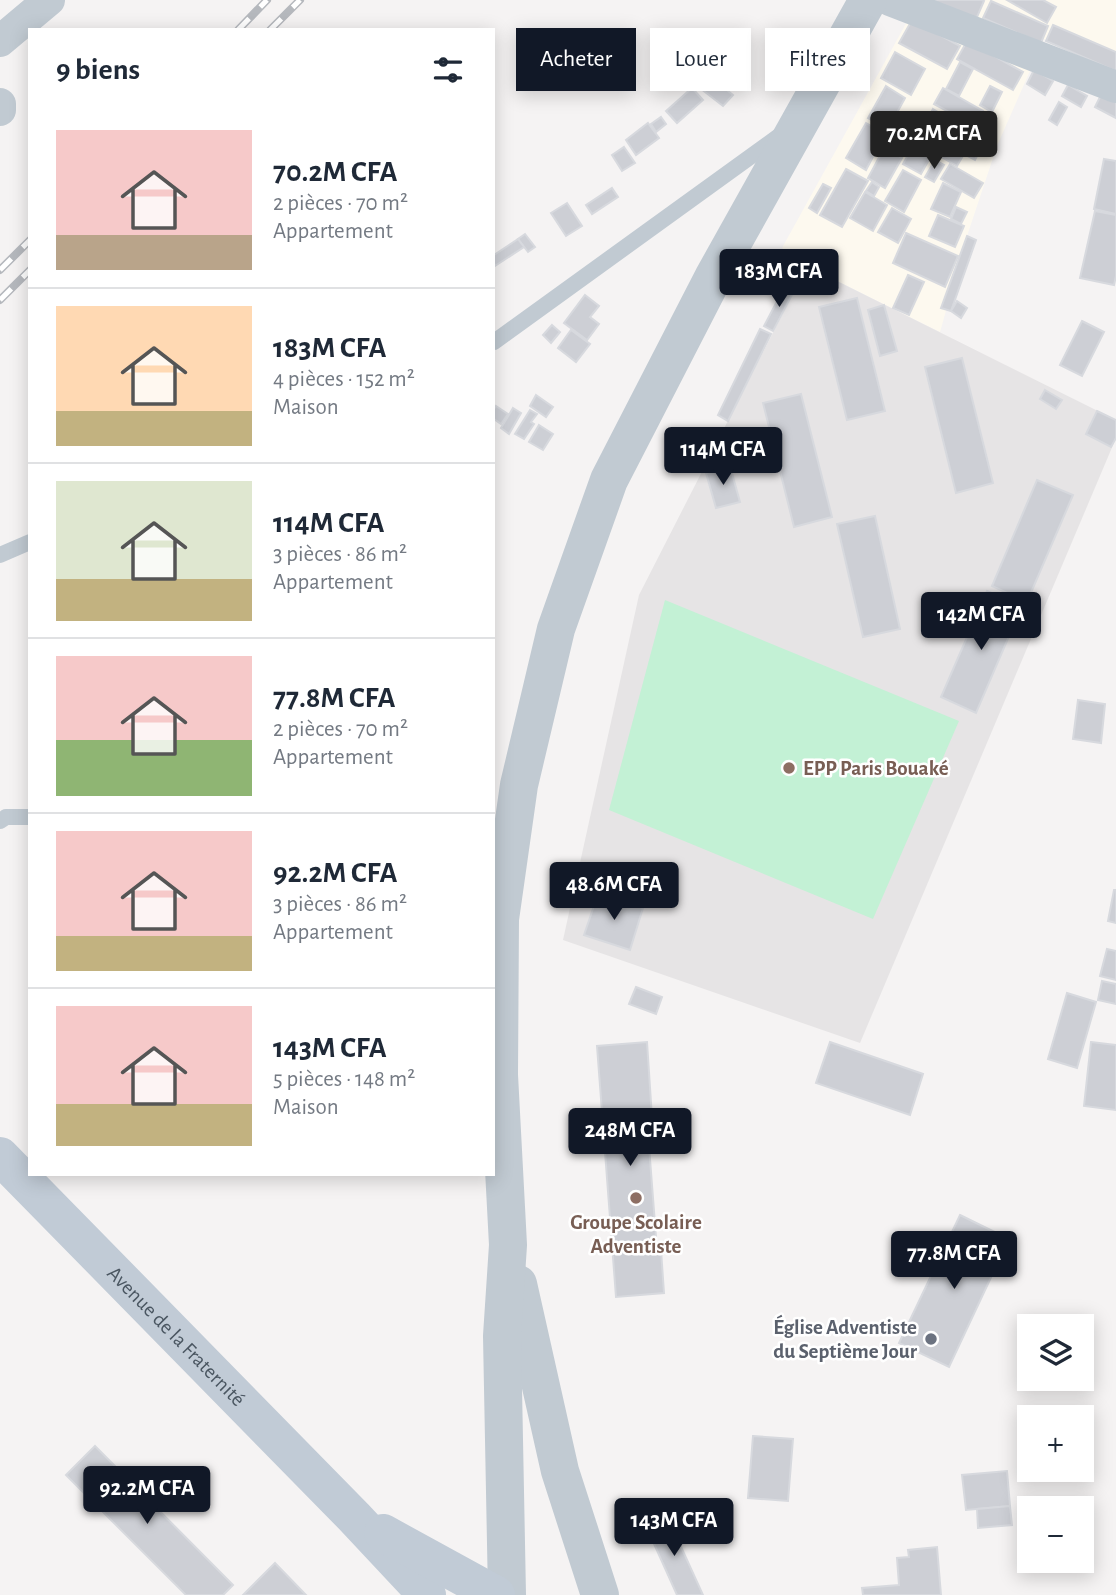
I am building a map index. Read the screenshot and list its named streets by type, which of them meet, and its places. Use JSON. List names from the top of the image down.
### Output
{
  "streets": {
    "main road": ["Avenue de la Fraternité"]
  },
  "places": ["EPP Paris Bouaké", "Groupe Scolaire Adventiste", "Église Adventiste du Septième Jour"],
  "page": {
    "chip": ["Acheter", "Louer", "Filtres"],
    "heading": "9 biens",
    "price": [
      "70.2M CFA",
      "183M CFA",
      "114M CFA",
      "142M CFA",
      "48.6M CFA",
      "248M CFA",
      "77.8M CFA",
      "92.2M CFA",
      "143M CFA"
    ],
    "list": [
      {
        "name": "70.2M CFA",
        "note": "2 pièces · 70 m² · Appartement"
      },
      {
        "name": "183M CFA",
        "note": "4 pièces · 152 m² · Maison"
      },
      {
        "name": "114M CFA",
        "note": "3 pièces · 86 m² · Appartement"
      },
      {
        "name": "77.8M CFA",
        "note": "2 pièces · 70 m² · Appartement"
      },
      {
        "name": "92.2M CFA",
        "note": "3 pièces · 86 m² · Appartement"
      },
      {
        "name": "143M CFA",
        "note": "5 pièces · 148 m² · Maison"
      }
    ],
    "map_buttons": ["+", "−"]
  }
}
